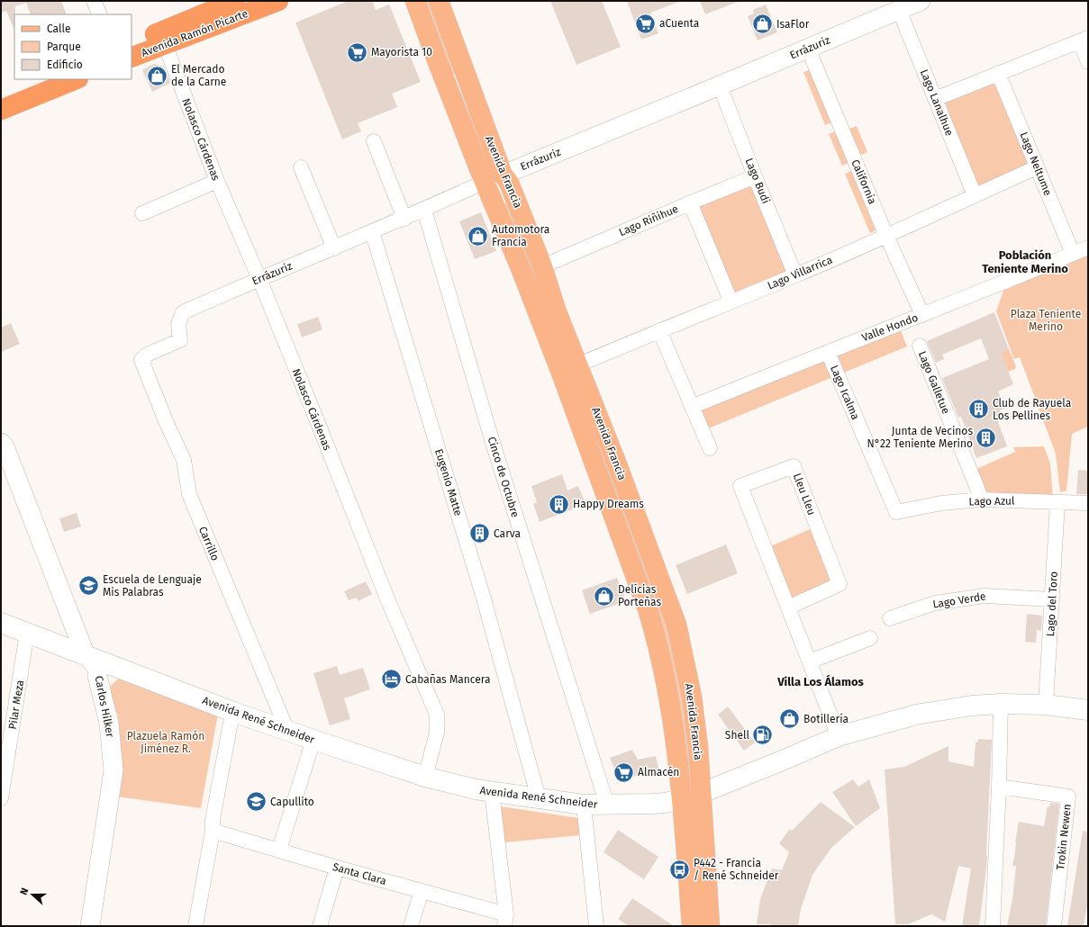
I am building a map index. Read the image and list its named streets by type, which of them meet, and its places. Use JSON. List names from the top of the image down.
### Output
{
  "streets": {
    "highway": ["Avenida Ramón Picarte"],
    "main road": ["Avenida Francia", "Avenida René Schneider"],
    "street": [
      "Errázuriz",
      "Lago Lanalhue",
      "Nolasco Cárdenas",
      "Lago Neltume",
      "Lago Budi",
      "California",
      "Lago Riñihue",
      "Lago Villarrica",
      "Valle Hondo",
      "Lago Galletue",
      "Lago Icalma",
      "Cinco de Octubre",
      "Eugenio Matte",
      "Lleu Lleu",
      "Lago Azul",
      "Carrillo",
      "Lago Verde",
      "Lago del Toro",
      "Pilar Meza",
      "Carlos Hilker",
      "Trokin Newen",
      "Santa Clara"
    ]
  },
  "crossings": [
    ["Avenida Ramón Picarte", "Nolasco Cárdenas"],
    ["Errázuriz", "Lago Lanalhue"],
    ["Errázuriz", "Nolasco Cárdenas"],
    ["Errázuriz", "Avenida Francia"],
    ["Errázuriz", "Lago Budi"],
    ["Errázuriz", "California"],
    ["Errázuriz", "Cinco de Octubre"],
    ["Errázuriz", "Eugenio Matte"],
    ["Errázuriz", "Carrillo"],
    ["Lago Lanalhue", "Lago Villarrica"],
    ["Nolasco Cárdenas", "Avenida René Schneider"],
    ["Lago Neltume", "Lago Villarrica"],
    ["Lago Neltume", "Valle Hondo"],
    ["Avenida Francia", "Lago Riñihue"],
    ["Avenida Francia", "Lago Villarrica"],
    ["Avenida Francia", "Avenida René Schneider"],
    ["Lago Budi", "Lago Riñihue"],
    ["Lago Budi", "Lago Villarrica"],
    ["California", "Lago Villarrica"],
    ["California", "Valle Hondo"],
    ["Valle Hondo", "Lago Icalma"],
    ["Lago Galletue", "Lago Azul"],
    ["Lago Icalma", "Lago Azul"],
    ["Cinco de Octubre", "Avenida René Schneider"],
    ["Eugenio Matte", "Avenida René Schneider"],
    ["Lleu Lleu", "Avenida René Schneider"],
    ["Lago Azul", "Lago del Toro"],
    ["Carrillo", "Avenida René Schneider"],
    ["Lago Verde", "Lago del Toro"],
    ["Lago del Toro", "Avenida René Schneider"],
    ["Pilar Meza", "Avenida René Schneider"],
    ["Carlos Hilker", "Avenida René Schneider"]
  ],
  "districts": ["Población Teniente Merino", "Villa Los Álamos"],
  "parks": ["Plaza Teniente Merino", "Plazuela Ramón Jiménez R."],
  "places": {
    "supermarket": ["aCuenta", "Mayorista 10", "Almacén"],
    "shop": [
      "IsaFlor",
      "El Mercado de la Carne",
      "Automotora Francia",
      "Delícias Porteñas",
      "Botillería"
    ],
    "building": [
      "Club de Rayuela Los Pellines",
      "Junta de Vecinos N°22 Teniente Merino",
      "Happy Dreams",
      "Carva"
    ],
    "school or university": ["Escuela de Lenguaje Mis Palabras", "Capullito"],
    "hotel": ["Cabañas Mancera"],
    "fuel station": ["Shell"],
    "bus stop": ["P442 - Francia / René Schneider"]
  },
  "legend": ["Calle", "Parque", "Edificio"],
  "north": "left"
}
